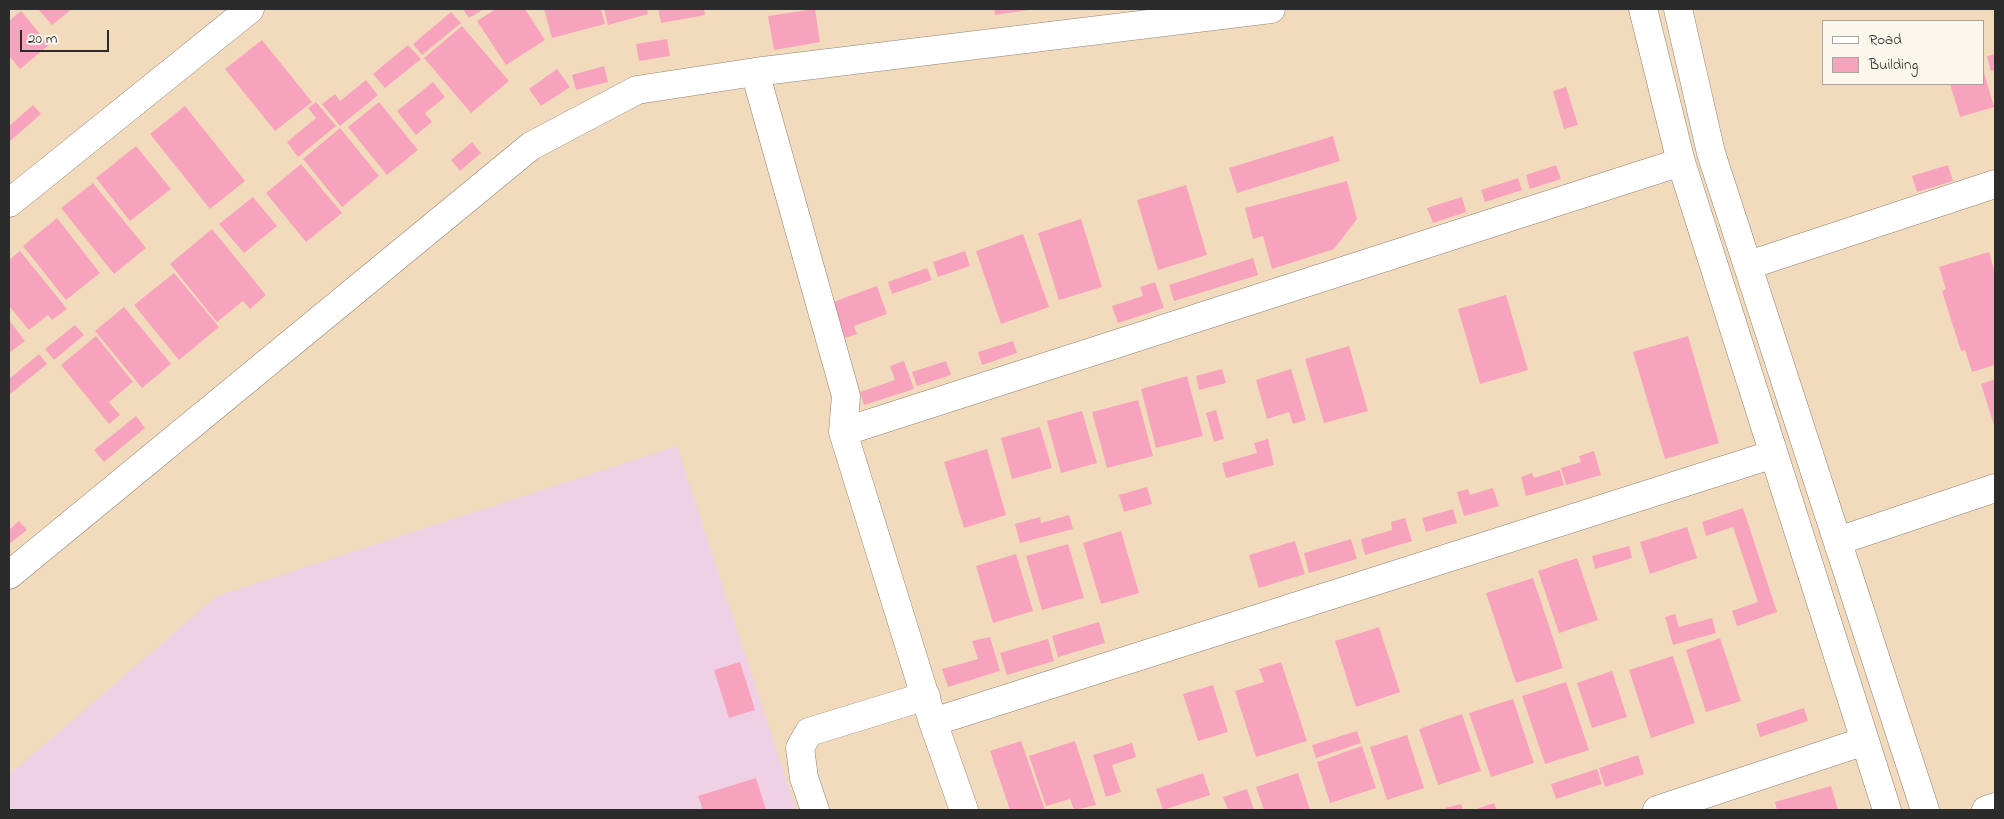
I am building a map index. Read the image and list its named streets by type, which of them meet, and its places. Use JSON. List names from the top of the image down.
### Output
{
  "legend": ["Road", "Building"],
  "scale_bar": "20 m"
}
